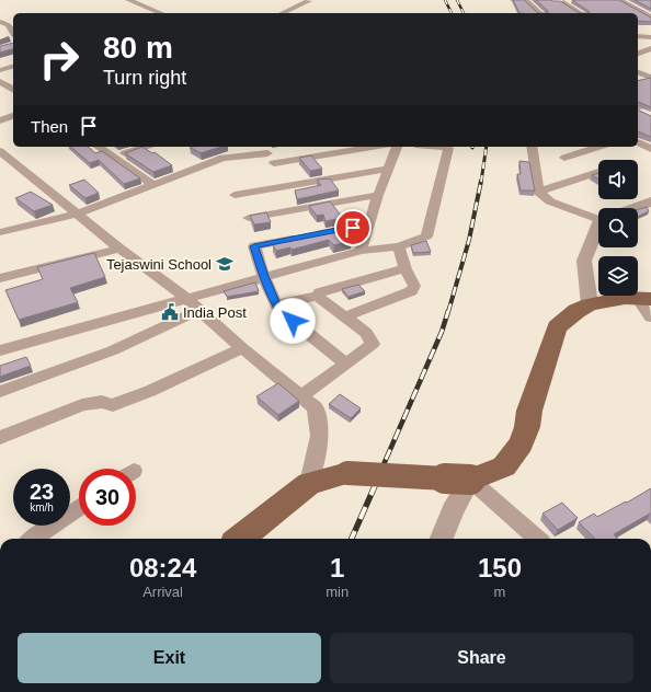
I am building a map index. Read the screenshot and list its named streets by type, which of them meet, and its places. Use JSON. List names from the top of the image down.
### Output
{
  "places": {
    "school or university": ["Tejaswini School"],
    "public building": ["India Post"]
  },
  "page": {
    "turn": ["80 m", "Turn right"],
    "then": "Then",
    "speed": "23 km/h",
    "limit": "30",
    "eta": [
      "08:24",
      "Arrival",
      "1",
      "min",
      "150",
      "m"
    ],
    "buttons": ["Exit", "Share"]
  }
}
